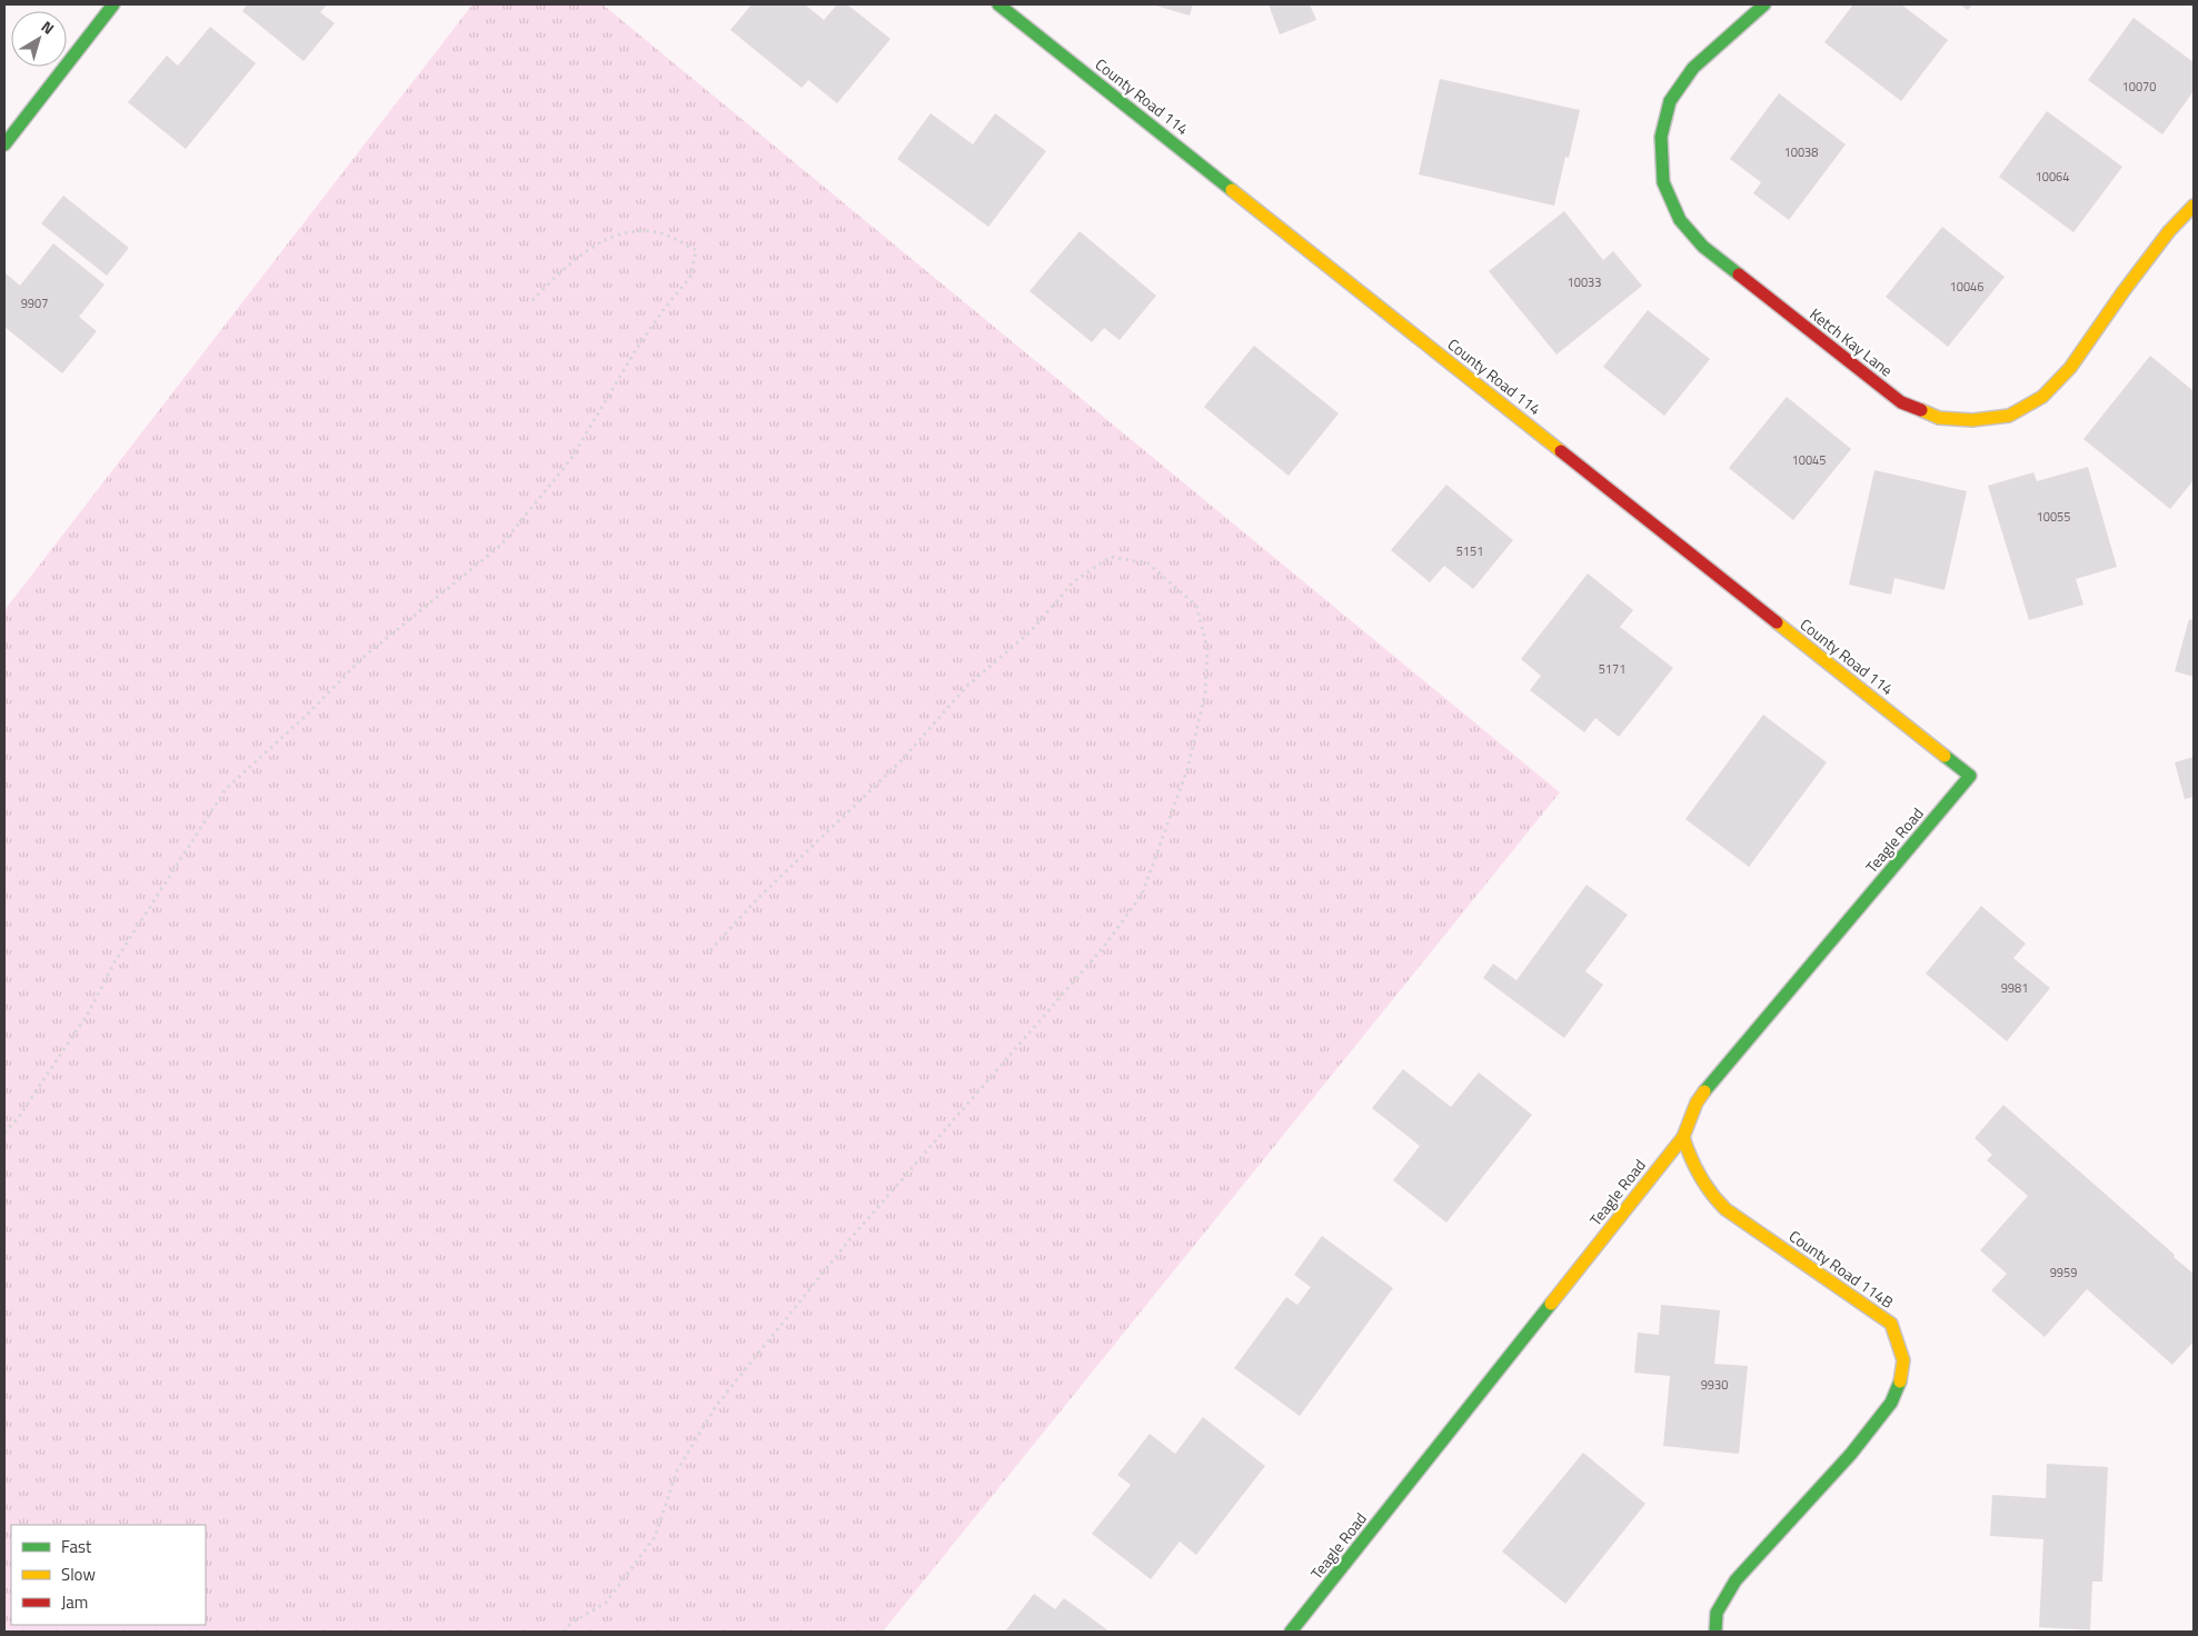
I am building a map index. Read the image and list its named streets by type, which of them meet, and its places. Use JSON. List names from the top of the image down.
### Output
{
  "streets": {
    "street": [
      "County Road 114",
      "Ketch Kay Lane",
      "Teagle Road",
      "County Road 114B"
    ]
  },
  "crossings": [
    ["County Road 114", "Teagle Road"],
    ["Teagle Road", "County Road 114B"]
  ],
  "house_numbers": [
    "10070",
    "10038",
    "10064",
    "10033",
    "10046",
    "9907",
    "10045",
    "10055",
    "5151",
    "5171",
    "9981",
    "9959",
    "9930"
  ],
  "legend": ["Fast", "Slow", "Jam"],
  "north": "top right"
}
